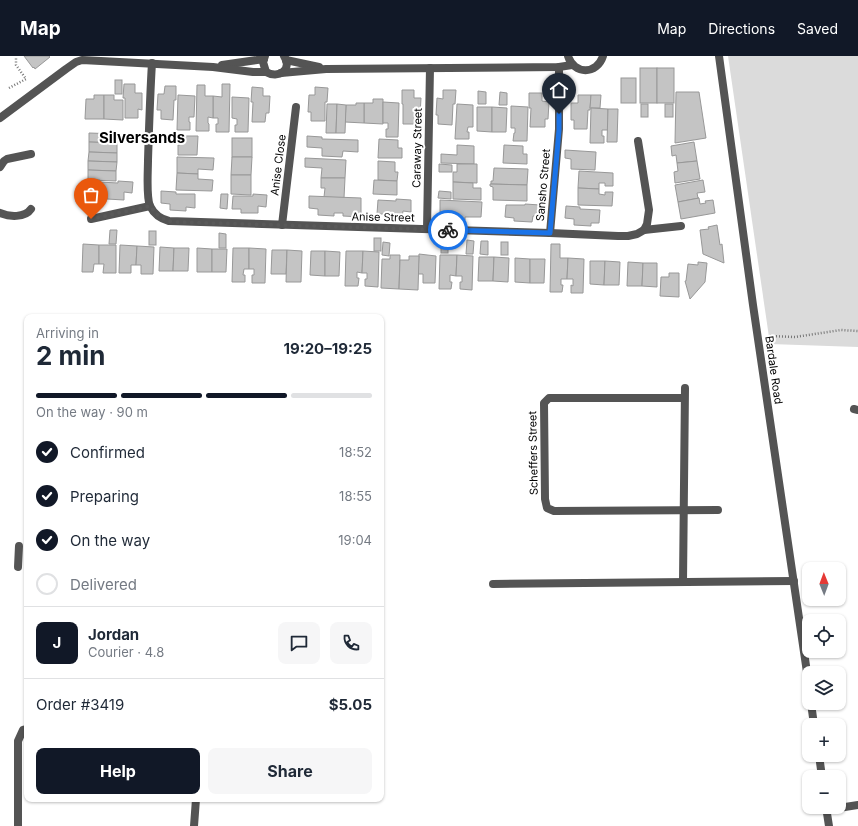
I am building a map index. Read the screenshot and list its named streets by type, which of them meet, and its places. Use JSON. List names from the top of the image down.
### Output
{
  "streets": {
    "street": [
      "Caraway Street",
      "Anise Close",
      "Sansho Street",
      "Anise Street",
      "Bardale Road",
      "Scheffers Street"
    ]
  },
  "crossings": [
    ["Caraway Street", "Anise Street"],
    ["Anise Close", "Anise Street"],
    ["Sansho Street", "Anise Street"]
  ],
  "districts": ["Silversands"],
  "north": "top",
  "page": {
    "header": "Map",
    "nav": ["Map", "Directions", "Saved"],
    "heading": ["2 min", "Arriving in", "19:20–19:25"],
    "panel": [
      "Jordan",
      "Courier · 4.8",
      "Order #3419",
      "$5.05"
    ],
    "bar": "On the way · 90 m",
    "list": [
      ["Confirmed", "18:52"],
      ["Preparing", "18:55"],
      ["On the way", "19:04"],
      "Delivered"
    ],
    "map_buttons": ["+", "−"],
    "round": "J",
    "buttons": ["Help", "Share"]
  }
}
